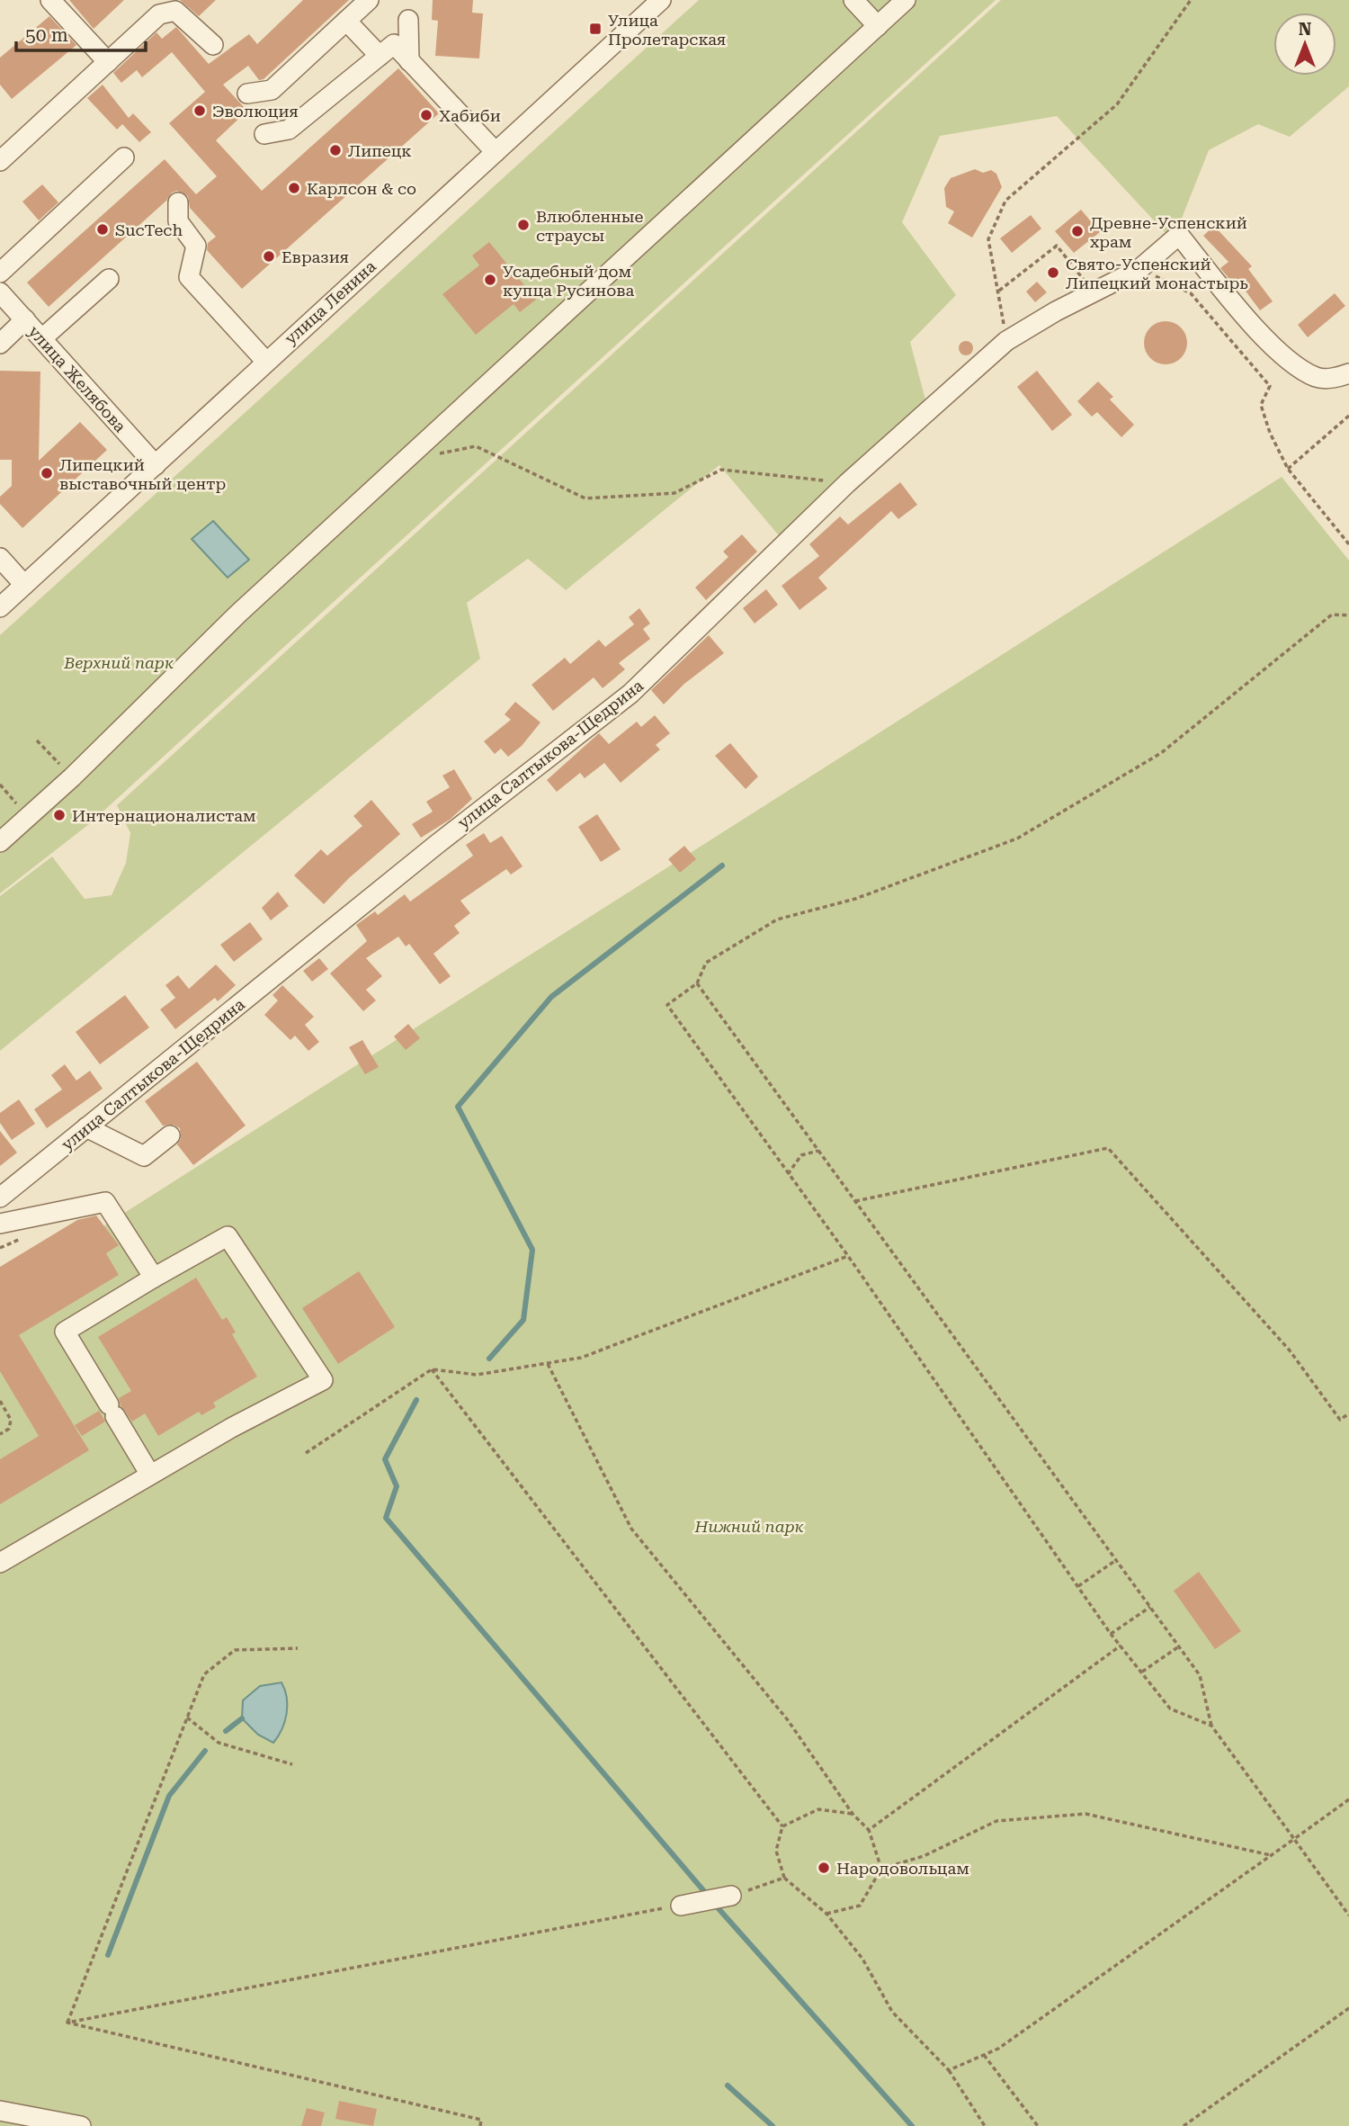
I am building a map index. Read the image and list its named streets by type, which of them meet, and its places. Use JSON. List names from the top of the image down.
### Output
{
  "streets": {
    "street": ["улица Ленина", "улица Желябова", "улица Салтыкова-Щедрина"]
  },
  "crossings": [
    ["улица Ленина", "улица Желябова"]
  ],
  "parks": ["Верхний парк", "Нижний парк"],
  "places": {
    "transit": ["Улица Пролетарская"],
    "other": [
      "Эволюция",
      "Хабиби",
      "Липецк",
      "Карлсон & co",
      "Влюбленные страусы",
      "SucTech",
      "Древне-Успенский храм",
      "Евразия",
      "Свято-Успенский Липецкий монастырь",
      "Усадебный дом купца Русинова",
      "Липецкий выставочный центр",
      "Интернационалистам",
      "Народовольцам"
    ]
  },
  "scale_bar": "50 m",
  "north": "top"
}
